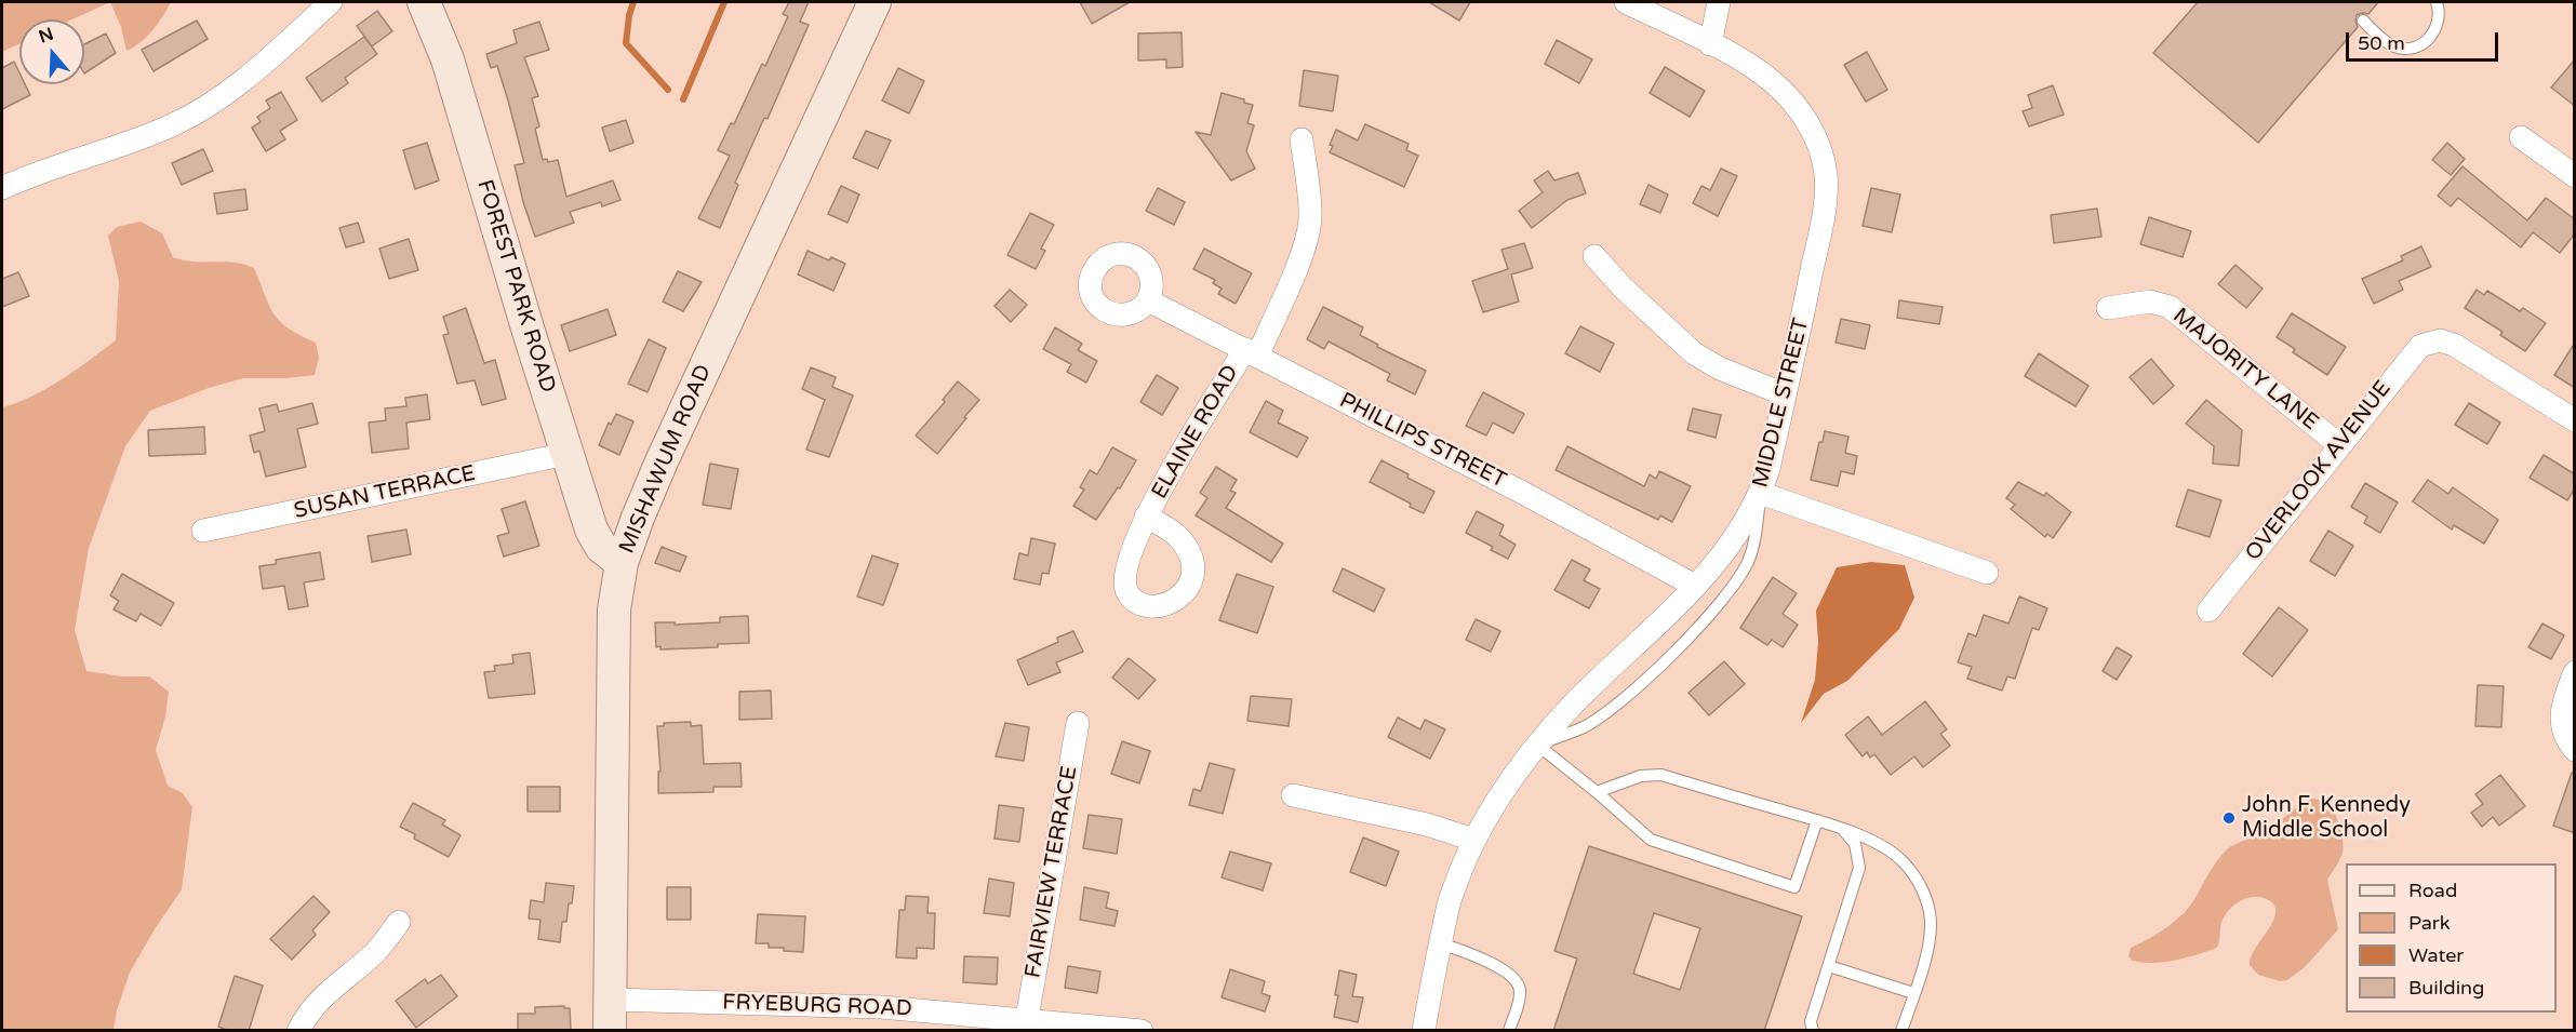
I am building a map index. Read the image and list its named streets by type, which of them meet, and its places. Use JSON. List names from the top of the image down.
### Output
{
  "streets": {
    "main road": ["FOREST PARK ROAD", "MISHAWUM ROAD"],
    "street": [
      "MAJORITY LANE",
      "MIDDLE STREET",
      "ELAINE ROAD",
      "PHILLIPS STREET",
      "OVERLOOK AVENUE",
      "SUSAN TERRACE",
      "FAIRVIEW TERRACE",
      "FRYEBURG ROAD"
    ]
  },
  "crossings": [
    ["FOREST PARK ROAD", "MISHAWUM ROAD"],
    ["FOREST PARK ROAD", "SUSAN TERRACE"],
    ["MAJORITY LANE", "OVERLOOK AVENUE"],
    ["MIDDLE STREET", "PHILLIPS STREET"],
    ["ELAINE ROAD", "PHILLIPS STREET"],
    ["MISHAWUM ROAD", "FRYEBURG ROAD"],
    ["FAIRVIEW TERRACE", "FRYEBURG ROAD"]
  ],
  "places": ["John F. Kennedy Middle School"],
  "legend": [
    "Road",
    "Park",
    "Water",
    "Building"
  ],
  "scale_bar": "50 m",
  "north": "top"
}
